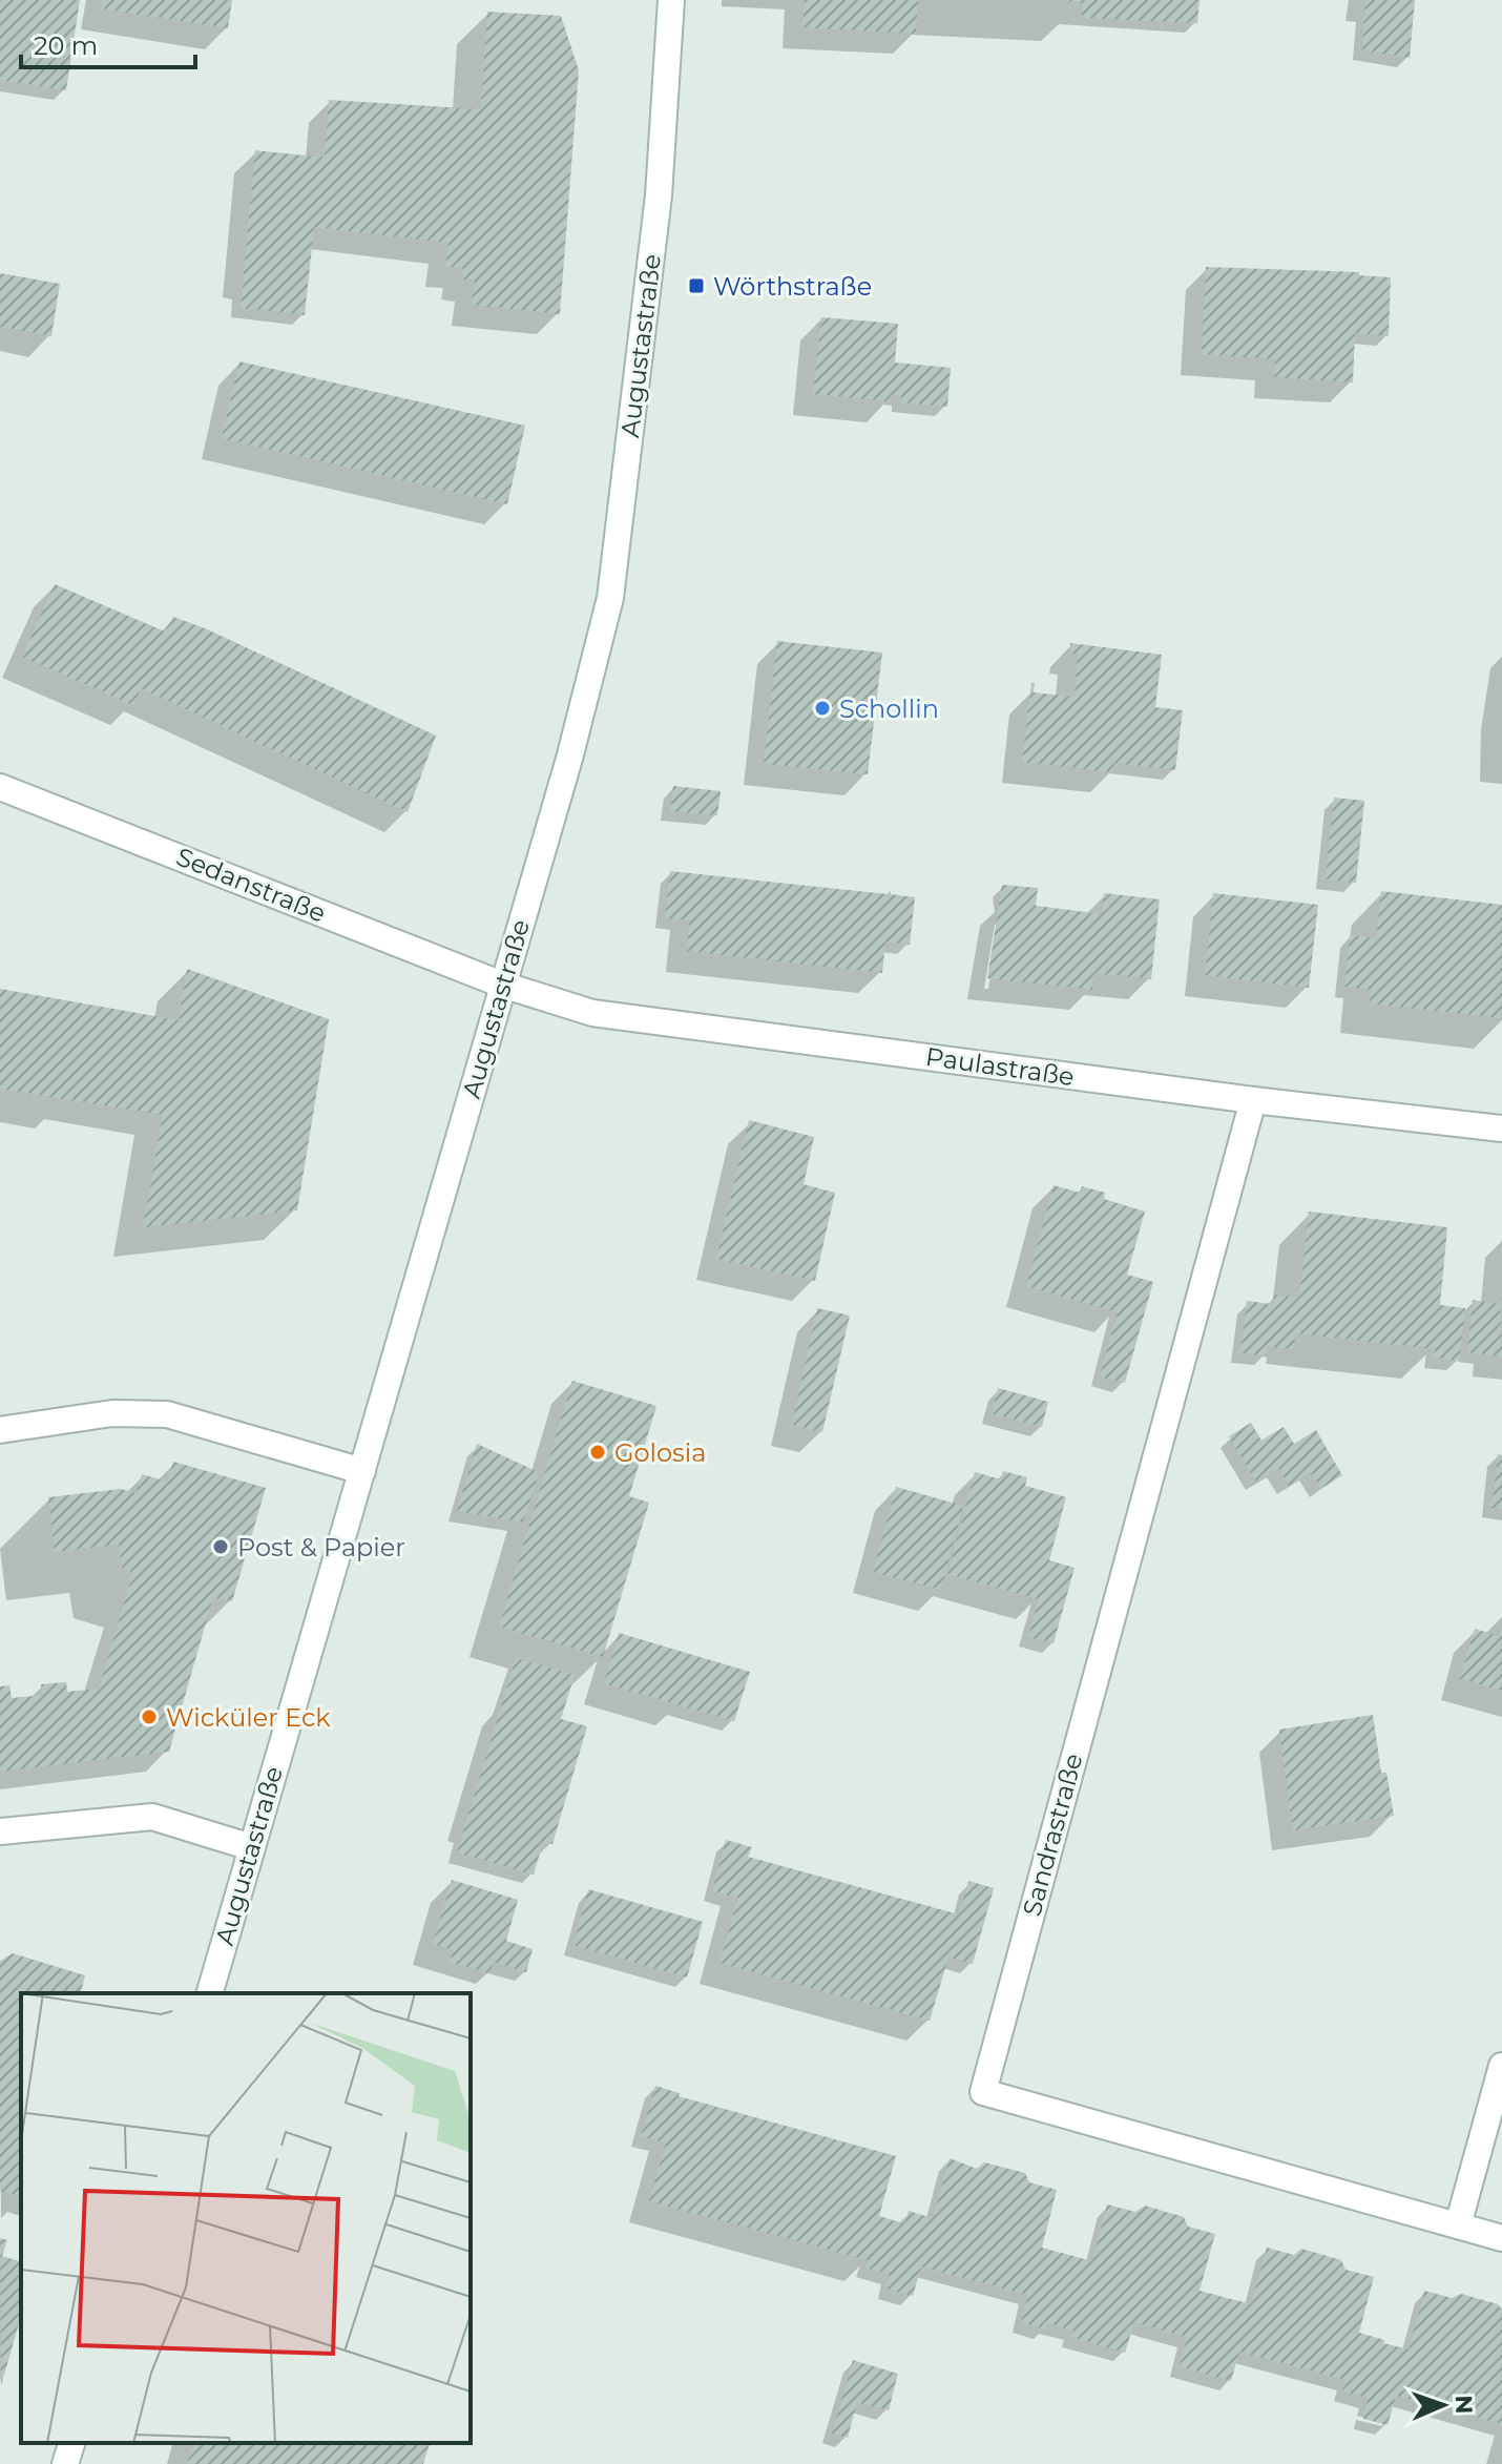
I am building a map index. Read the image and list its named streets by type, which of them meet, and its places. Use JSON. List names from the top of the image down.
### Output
{
  "streets": {
    "street": [
      "Augustastraße",
      "Sedanstraße",
      "Paulastraße",
      "Sandrastraße"
    ]
  },
  "crossings": [
    ["Augustastraße", "Sedanstraße"],
    ["Augustastraße", "Paulastraße"],
    ["Sedanstraße", "Paulastraße"],
    ["Paulastraße", "Sandrastraße"]
  ],
  "places": {
    "transit": ["Wörthstraße"],
    "other": [
      "Schollin",
      "Golosia",
      "Post & Papier",
      "Wicküler Eck"
    ]
  },
  "scale_bar": "20 m",
  "north": "right"
}
